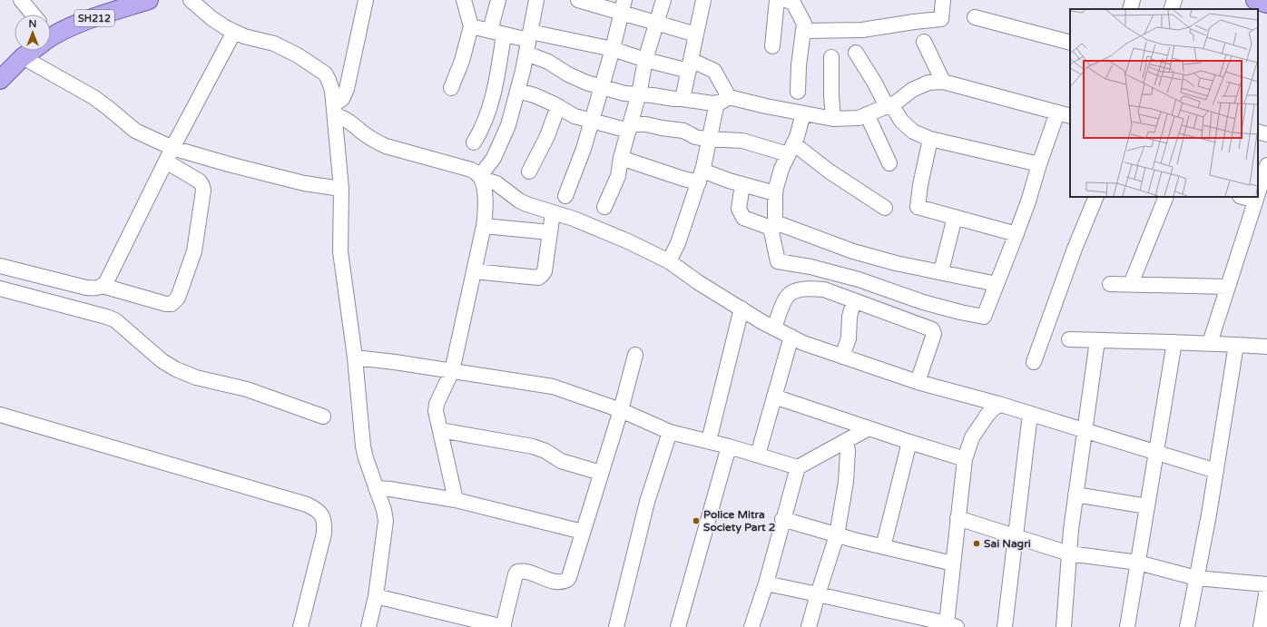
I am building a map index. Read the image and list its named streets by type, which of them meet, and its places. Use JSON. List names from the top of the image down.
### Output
{
  "streets": {
    "main road": ["SH212"]
  },
  "places": ["Police Mitra Society Part 2", "Sai Nagri"],
  "north": "top"
}
